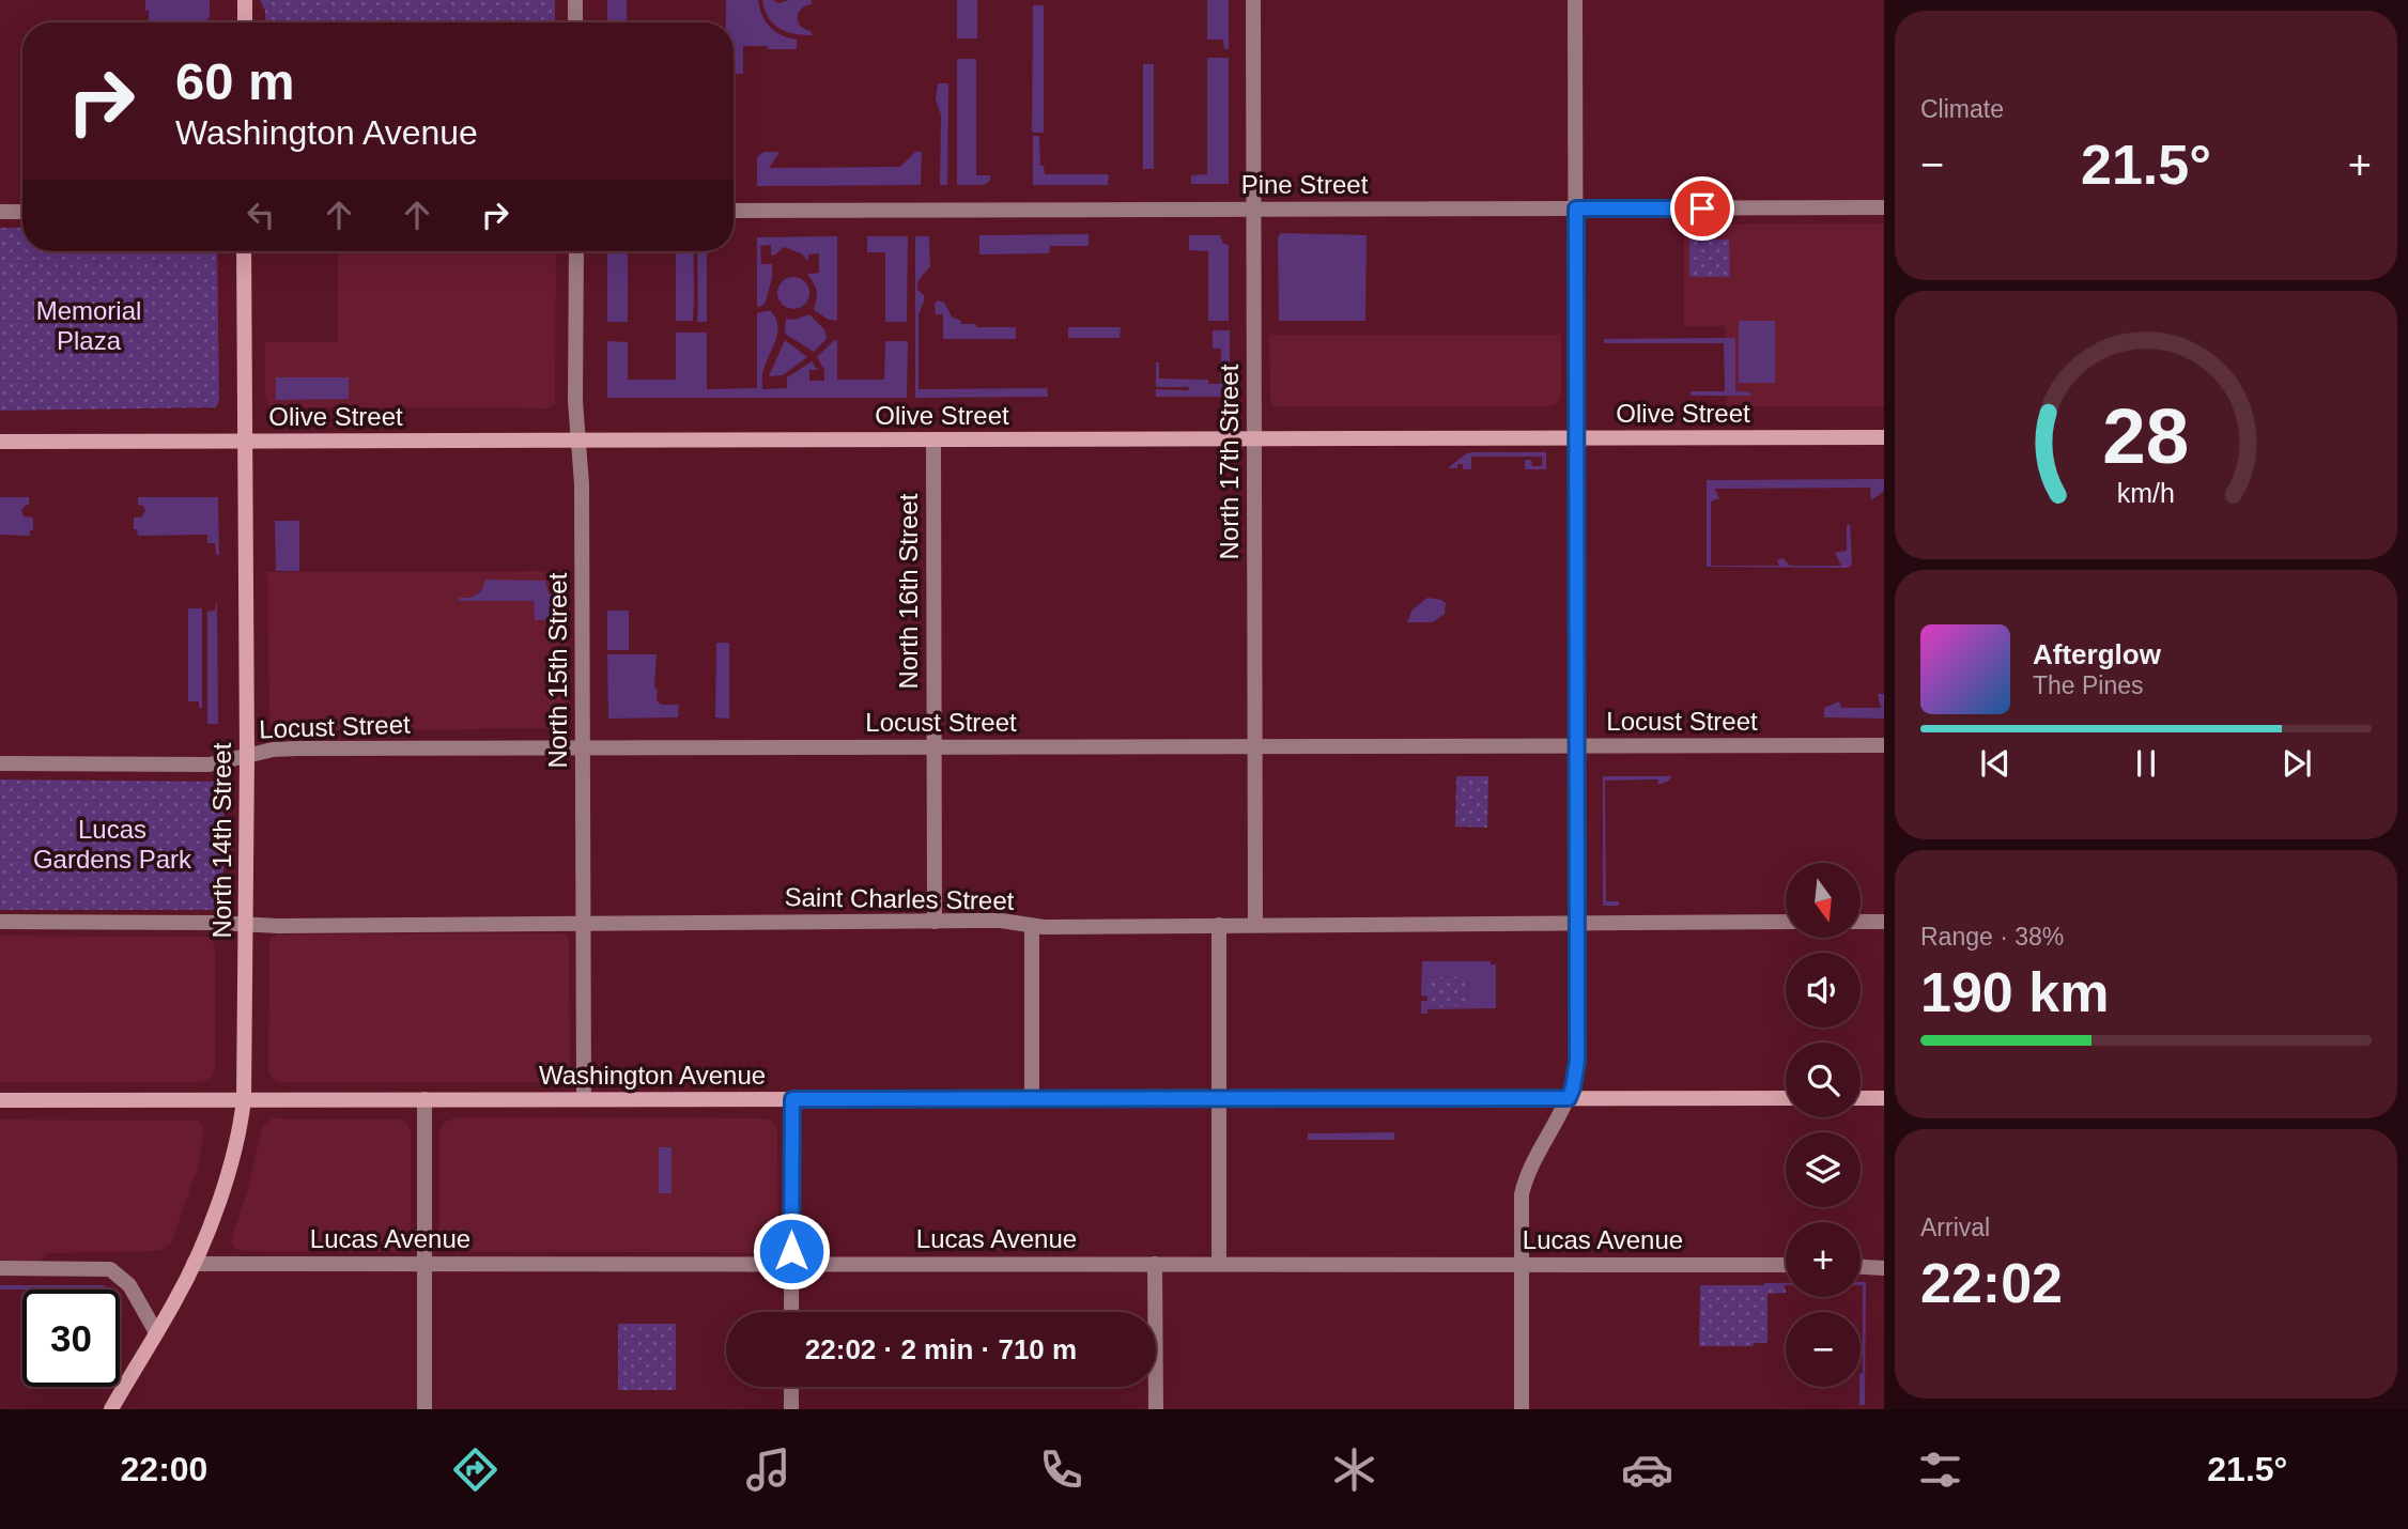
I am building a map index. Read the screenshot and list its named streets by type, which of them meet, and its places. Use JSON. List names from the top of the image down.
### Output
{
  "streets": {
    "main road": ["Olive Street", "North 14th Street", "Washington Avenue"],
    "street": [
      "Pine Street",
      "North 17th Street",
      "North 16th Street",
      "North 15th Street",
      "Locust Street",
      "Saint Charles Street",
      "Lucas Avenue"
    ]
  },
  "crossings": [
    ["Pine Street", "North 17th Street"],
    ["Olive Street", "North 17th Street"],
    ["Olive Street", "North 16th Street"],
    ["Olive Street", "North 15th Street"],
    ["Olive Street", "North 14th Street"],
    ["North 17th Street", "Locust Street"],
    ["North 17th Street", "Saint Charles Street"],
    ["North 16th Street", "Locust Street"],
    ["North 16th Street", "Saint Charles Street"],
    ["North 15th Street", "Locust Street"],
    ["North 15th Street", "Saint Charles Street"],
    ["North 15th Street", "Washington Avenue"],
    ["Locust Street", "North 14th Street"],
    ["North 14th Street", "Saint Charles Street"],
    ["North 14th Street", "Washington Avenue"],
    ["North 14th Street", "Lucas Avenue"]
  ],
  "parks": ["Memorial Plaza", "Lucas Gardens Park"],
  "north": "bottom",
  "page": {
    "tile": [
      "Climate",
      ["Range · 38%", "190 km"],
      ["Arrival", "22:02"]
    ],
    "turn": ["60 m", "Washington Avenue"],
    "heat": ["−", "21.5°", "+"],
    "song": ["Afterglow", "The Pines"],
    "map_buttons": ["+", "−"],
    "limit": "30",
    "trip": "22:02 · 2 min · 710 m",
    "tabs": ["22:00", "21.5°"],
    "gauge": ["28", "km/h"]
  }
}
